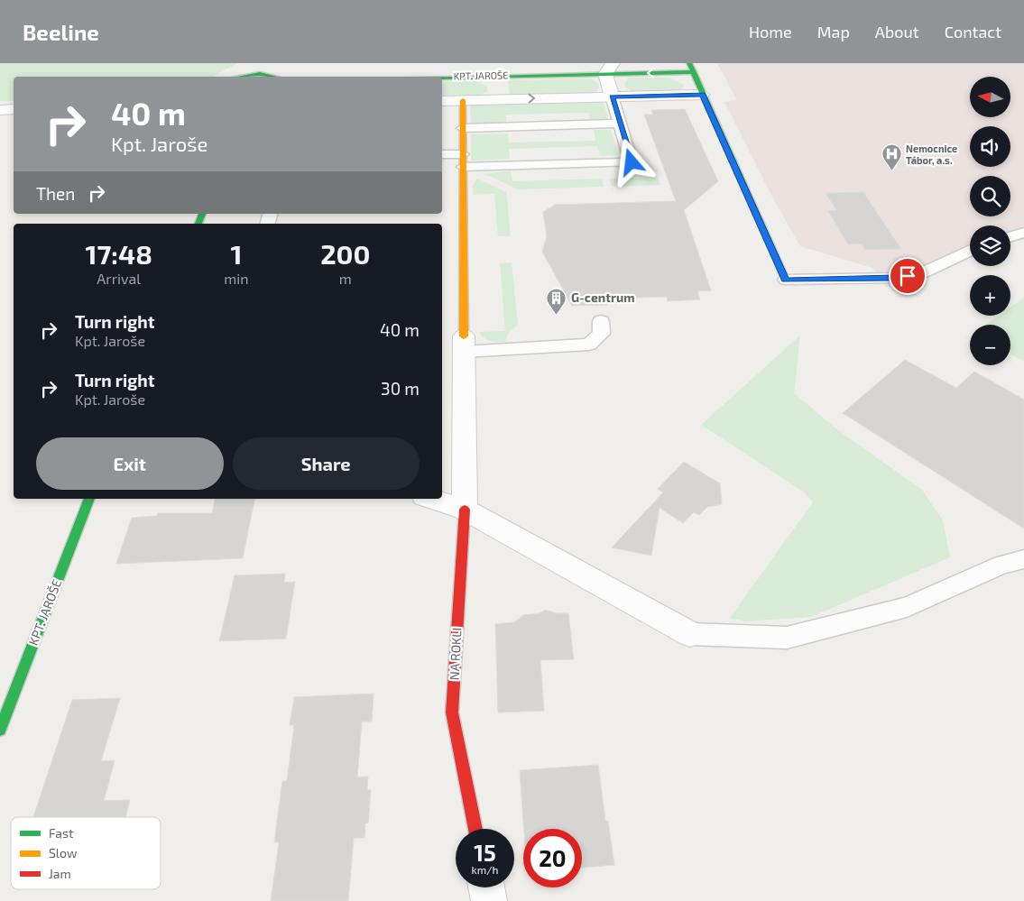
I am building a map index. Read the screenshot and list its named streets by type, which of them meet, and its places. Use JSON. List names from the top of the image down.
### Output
{
  "streets": {
    "street": ["KPT. JAROŠE", "NA ROKLI"]
  },
  "places": {
    "hospital": ["Nemocnice Tábor, a.s."],
    "building": ["G-centrum"]
  },
  "legend": ["Fast", "Slow", "Jam"],
  "north": "left",
  "page": {
    "header": "Beeline",
    "nav": [
      "Home",
      "Map",
      "About",
      "Contact"
    ],
    "map_buttons": ["+", "−"],
    "turn": ["40 m", "Kpt. Jaroše"],
    "then": "Then",
    "eta": [
      "17:48",
      "Arrival",
      "1",
      "min",
      "200",
      "m"
    ],
    "list": [
      {
        "name": "Turn right",
        "note": "Kpt. Jaroše",
        "value": "40 m"
      },
      {
        "name": "Turn right",
        "note": "Kpt. Jaroše",
        "value": "30 m"
      }
    ],
    "buttons": ["Exit", "Share"],
    "speed": "15 km/h",
    "limit": "20"
  }
}
